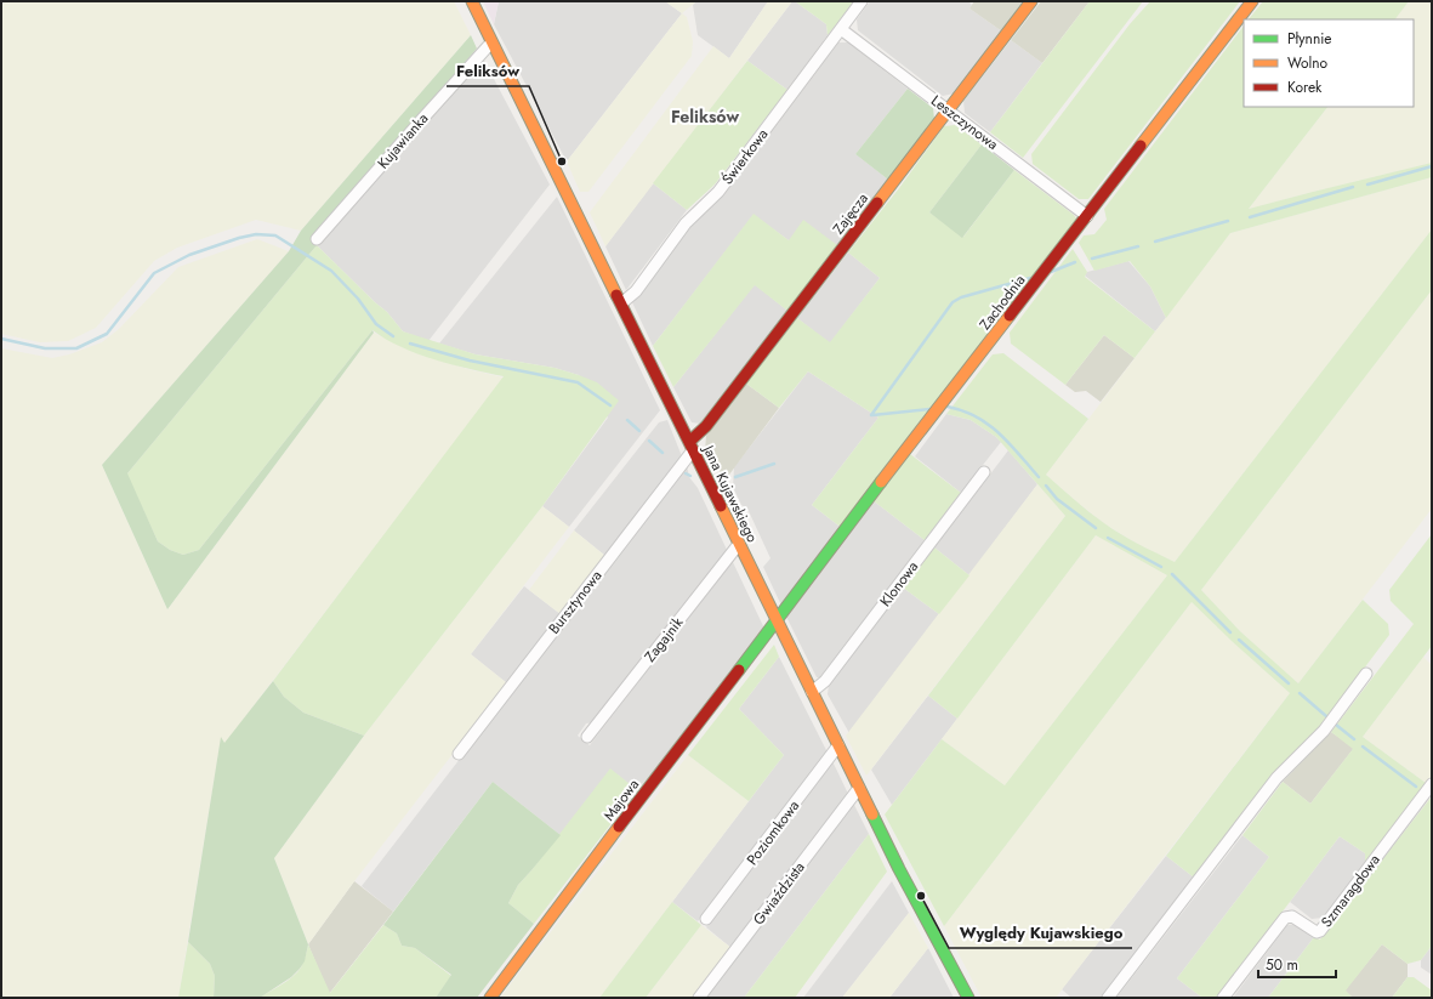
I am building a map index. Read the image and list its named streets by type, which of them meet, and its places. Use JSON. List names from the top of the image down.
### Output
{
  "streets": {
    "street": [
      "Leszczynowa",
      "Kujawianka",
      "Świerkowa",
      "Zajęcza",
      "Zachodnia",
      "Jana Kujawskiego",
      "Klonowa",
      "Bursztynowa",
      "Zagajnik",
      "Majowa",
      "Poziomkowa",
      "Szmaragdowa",
      "Gwiaździsta"
    ]
  },
  "crossings": [
    ["Leszczynowa", "Świerkowa"],
    ["Leszczynowa", "Zajęcza"],
    ["Leszczynowa", "Zachodnia"],
    ["Kujawianka", "Jana Kujawskiego"],
    ["Świerkowa", "Jana Kujawskiego"],
    ["Zajęcza", "Jana Kujawskiego"],
    ["Zajęcza", "Bursztynowa"],
    ["Zachodnia", "Jana Kujawskiego"],
    ["Zachodnia", "Majowa"],
    ["Jana Kujawskiego", "Klonowa"],
    ["Jana Kujawskiego", "Bursztynowa"],
    ["Jana Kujawskiego", "Zagajnik"],
    ["Jana Kujawskiego", "Majowa"],
    ["Jana Kujawskiego", "Poziomkowa"],
    ["Jana Kujawskiego", "Gwiaździsta"]
  ],
  "districts": ["Feliksów"],
  "places": ["Feliksów", "Wyględy Kujawskiego"],
  "legend": ["Płynnie", "Wolno", "Korek"],
  "scale_bar": "50 m"
}
